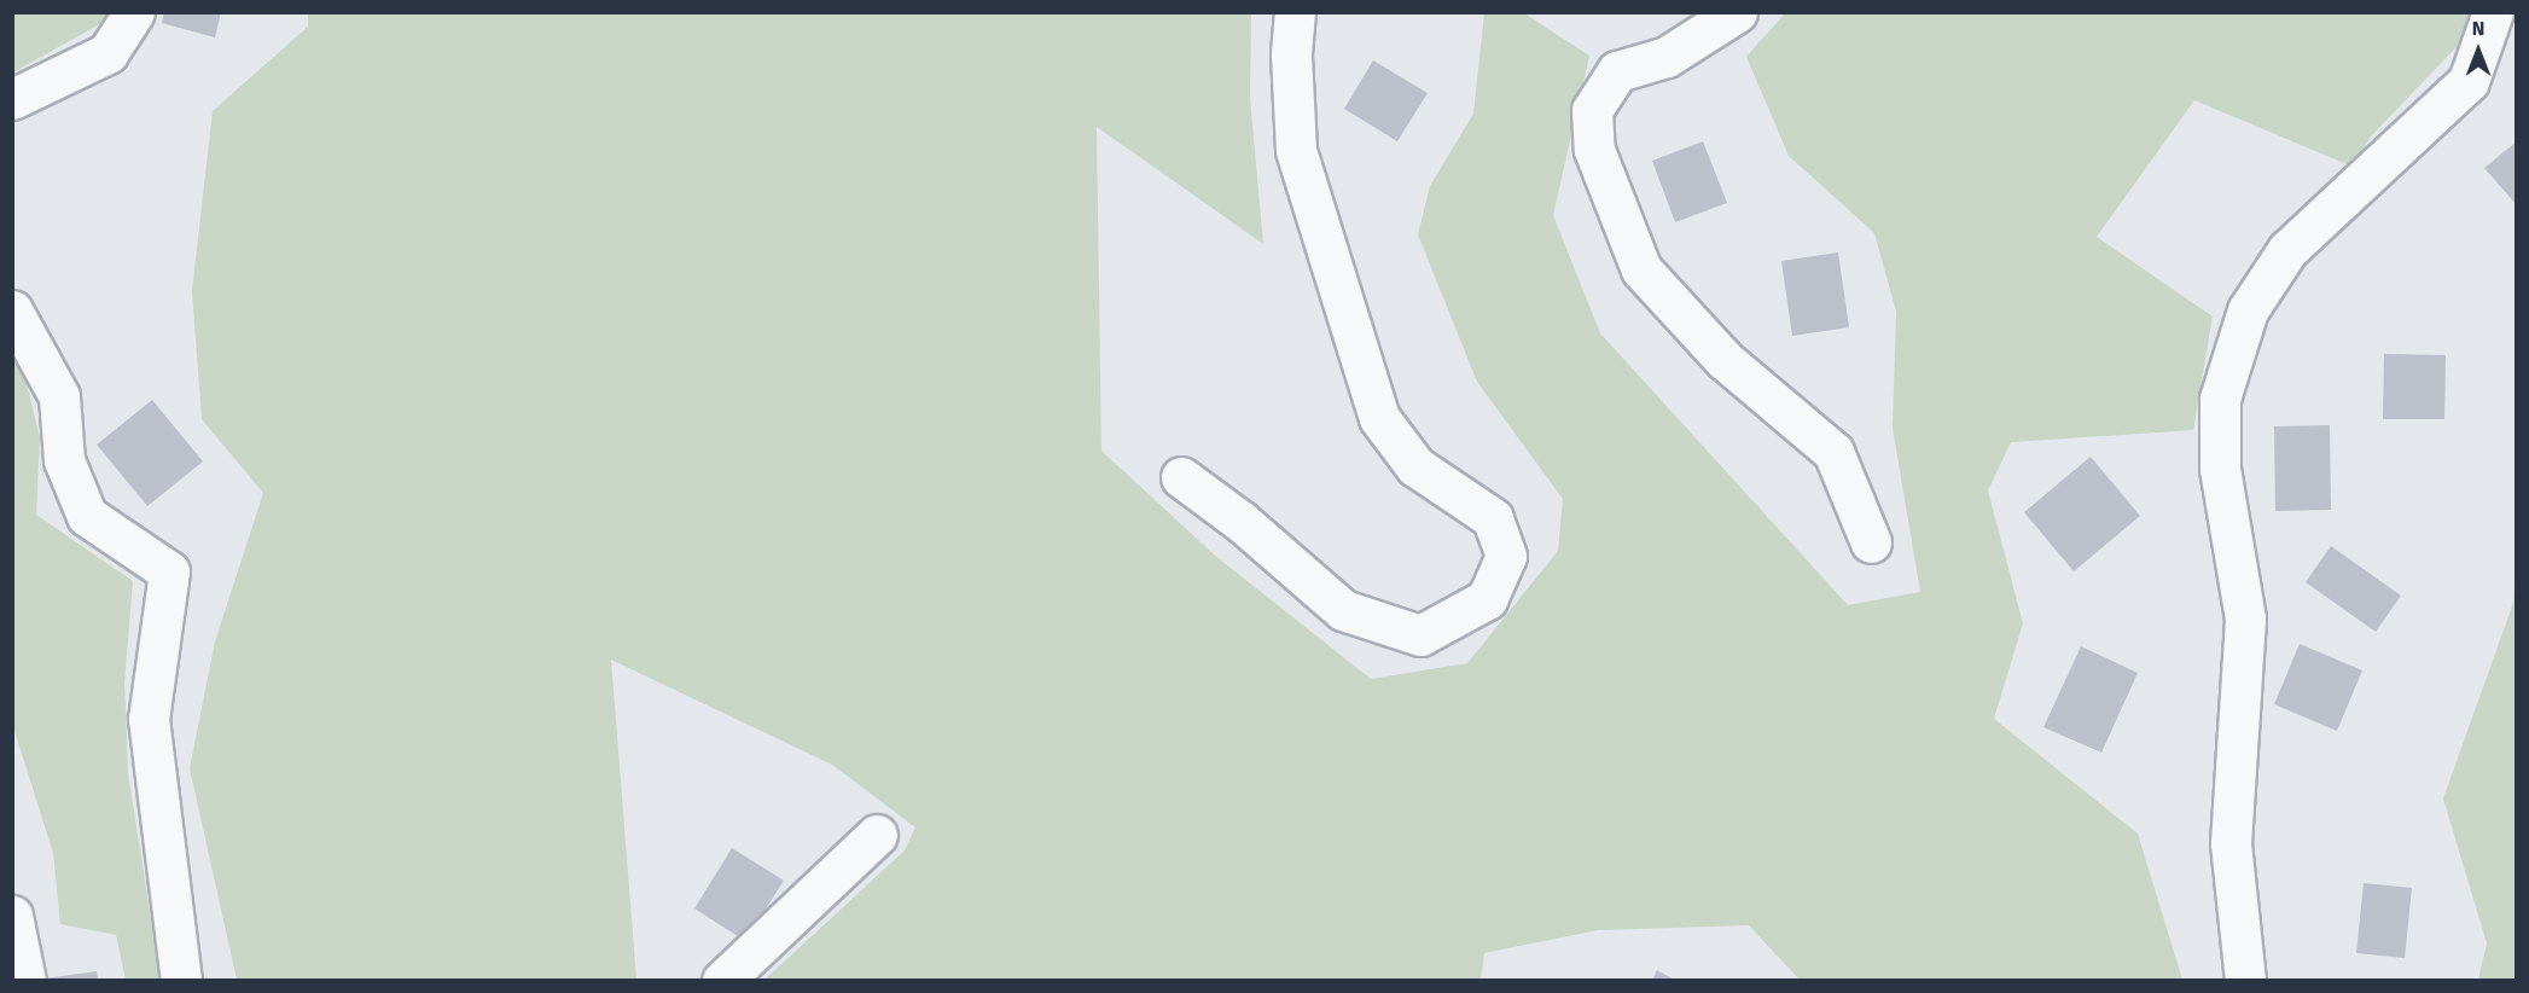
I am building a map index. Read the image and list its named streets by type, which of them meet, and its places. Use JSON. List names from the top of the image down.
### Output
{
  "north": "top"
}
